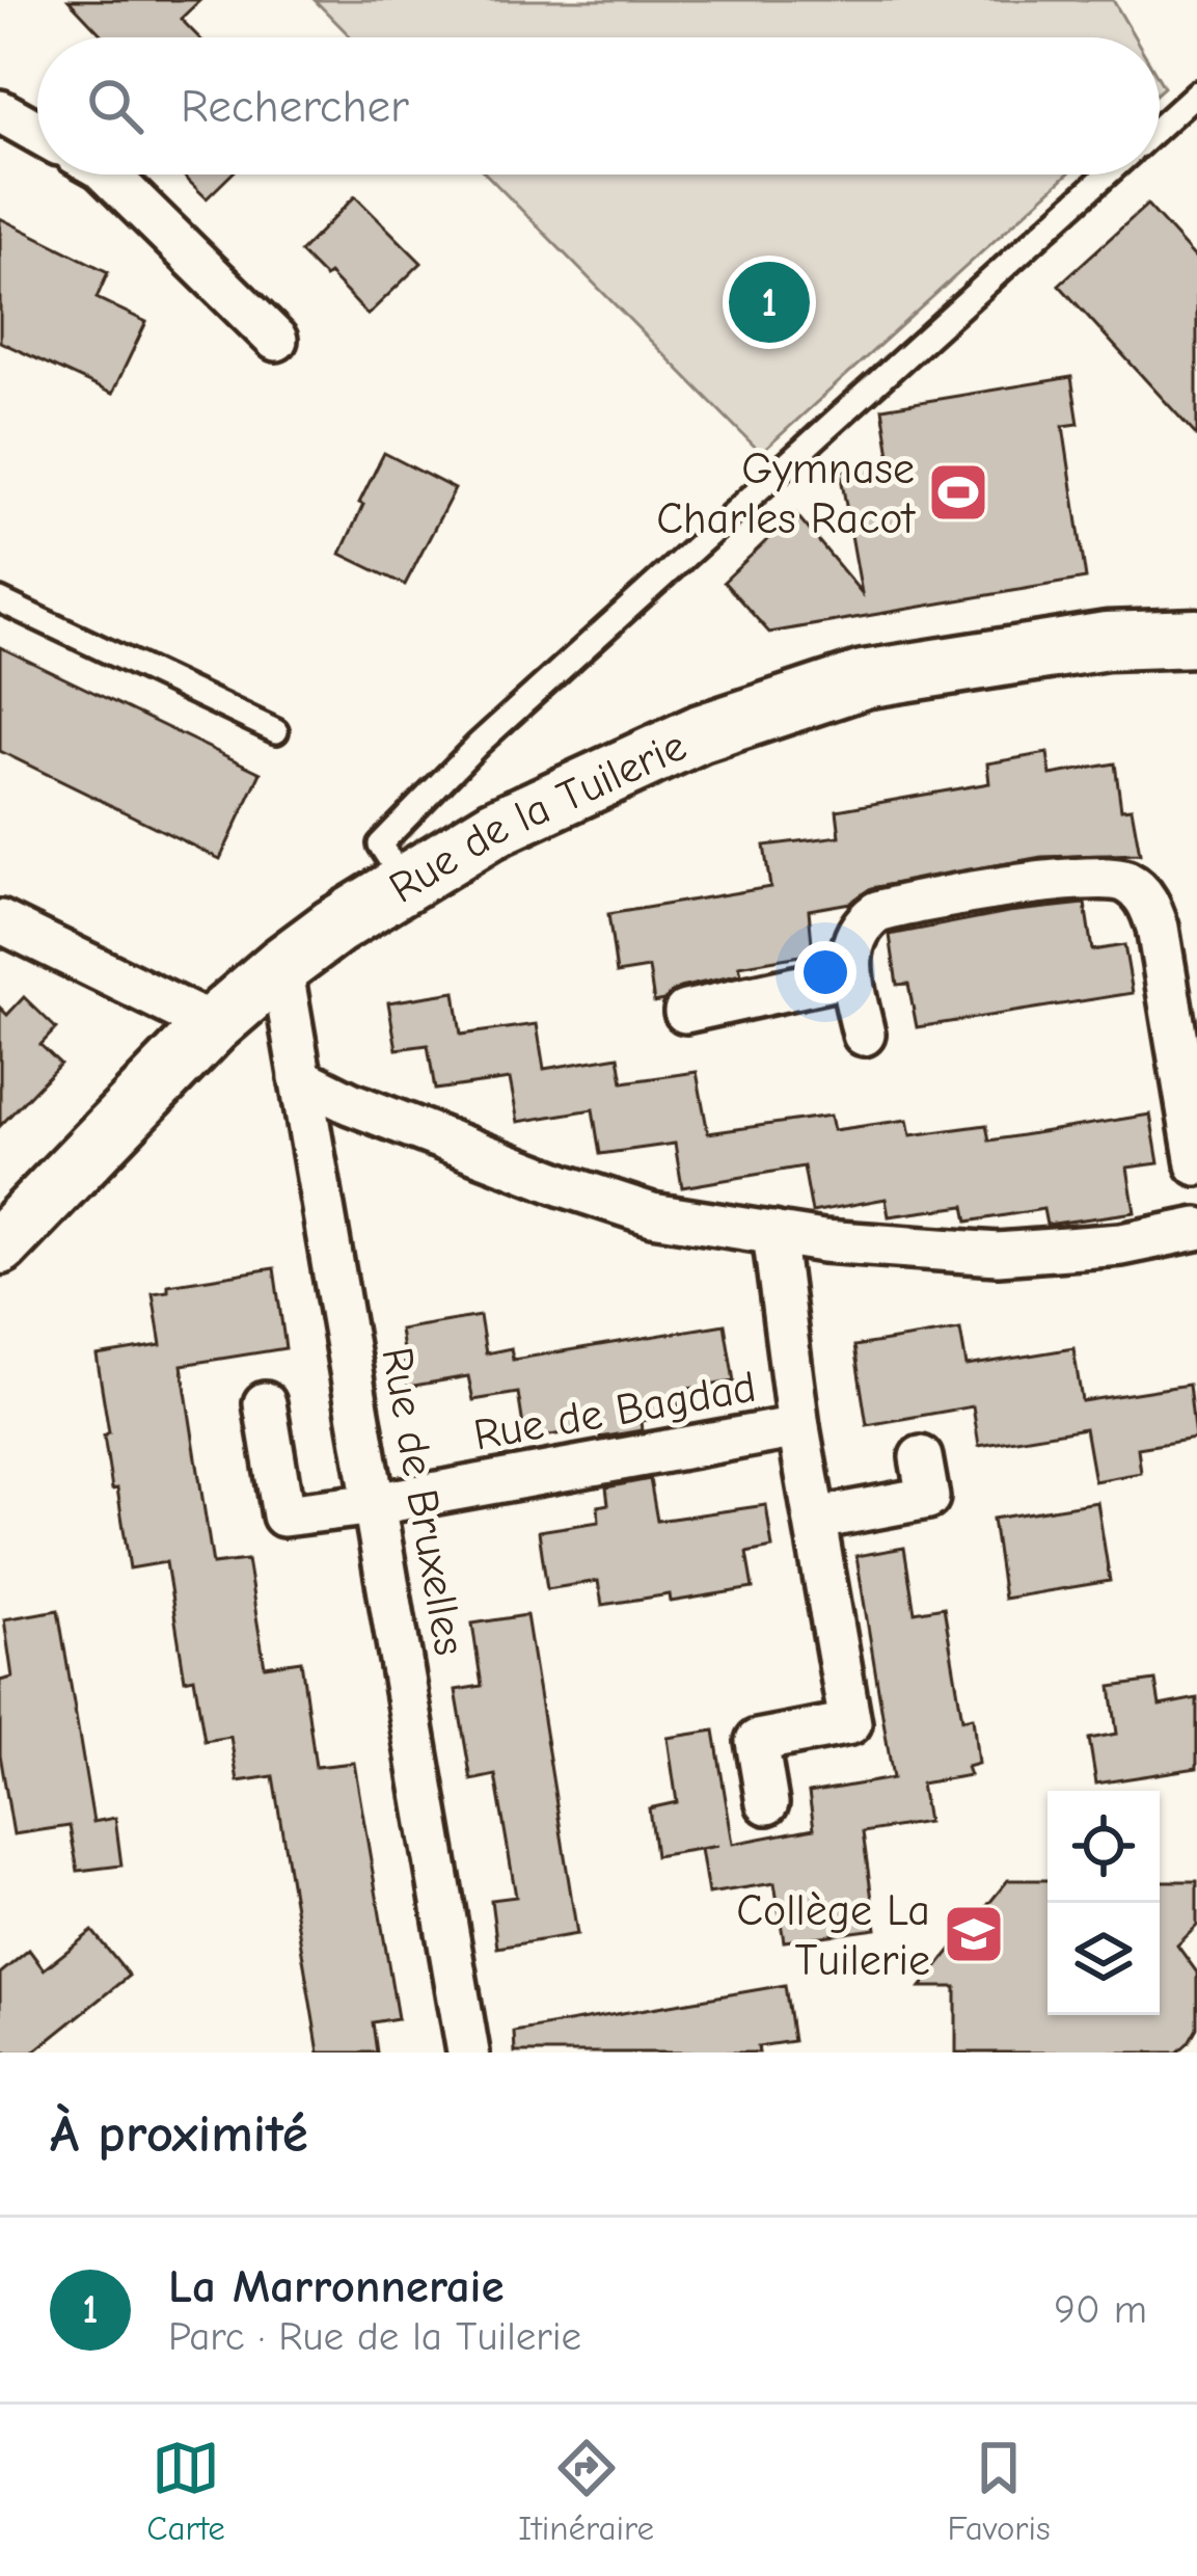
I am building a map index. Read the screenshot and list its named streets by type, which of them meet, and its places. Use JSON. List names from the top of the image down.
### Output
{
  "streets": {
    "street": ["Rue de la Tuilerie", "Rue de Bagdad", "Rue de Bruxelles"]
  },
  "crossings": [
    ["Rue de la Tuilerie", "Rue de Bruxelles"],
    ["Rue de Bagdad", "Rue de Bruxelles"]
  ],
  "places": {
    "sports": ["Gymnase Charles Racot"],
    "school or university": ["Collège La Tuilerie"]
  },
  "page": {
    "search": "Rechercher",
    "pins": "1",
    "heading": "À proximité",
    "list": [
      {
        "mark": "1",
        "name": "La Marronneraie",
        "note": "Parc · Rue de la Tuilerie",
        "value": "90 m"
      }
    ],
    "nav": ["Carte", "Itinéraire", "Favoris"]
  }
}
